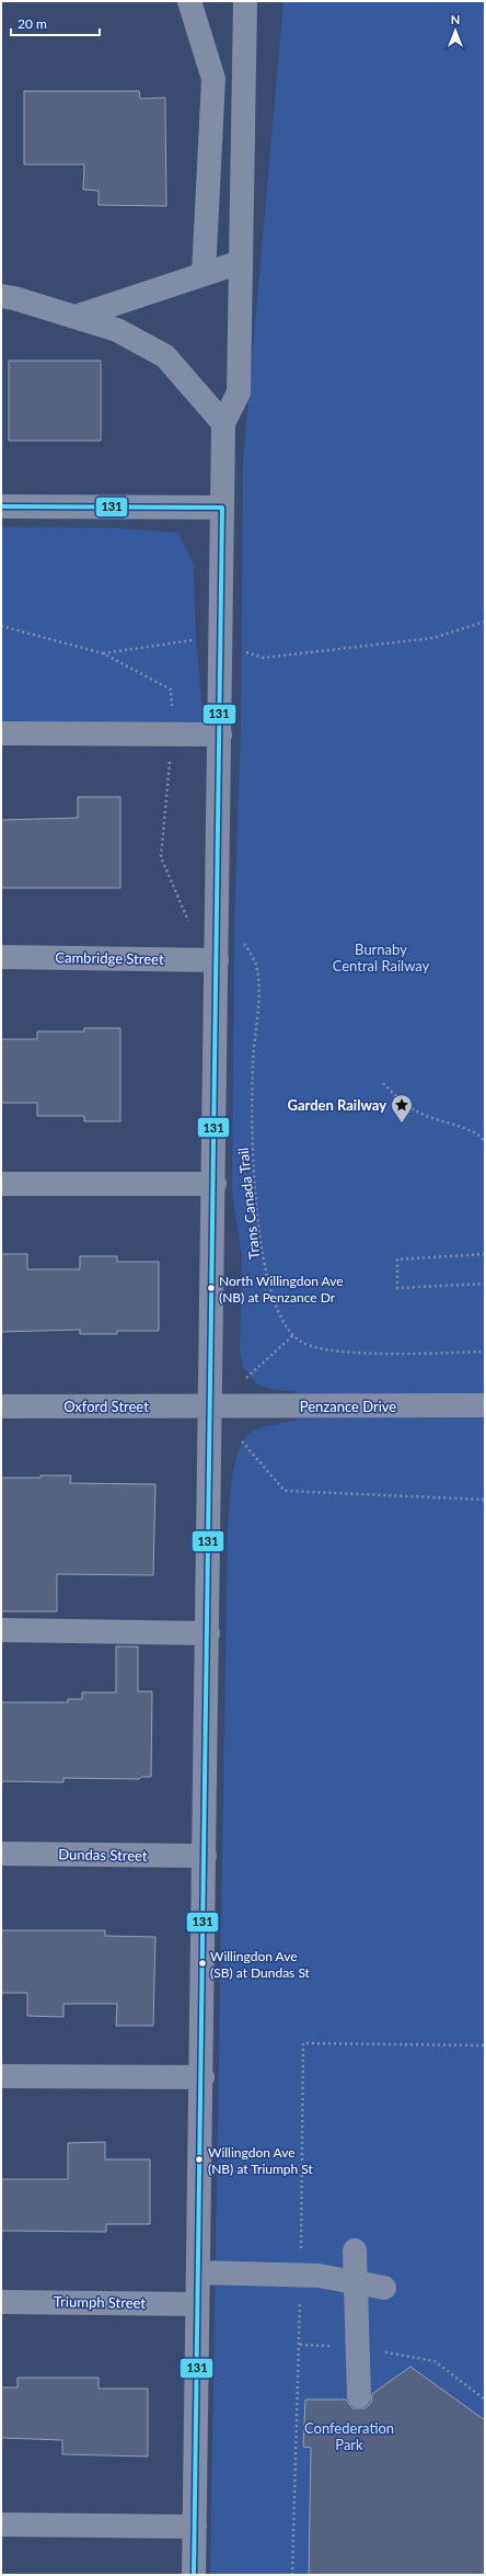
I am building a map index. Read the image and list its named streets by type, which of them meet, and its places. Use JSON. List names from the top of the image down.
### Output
{
  "streets": {
    "street": [
      "Cambridge Street",
      "Oxford Street",
      "Penzance Drive",
      "Dundas Street",
      "Triumph Street"
    ],
    "path": ["Trans Canada Trail"]
  },
  "crossings": [
    ["Oxford Street", "Penzance Drive"]
  ],
  "parks": ["Burnaby Central Railway", "Confederation Park"],
  "places": {
    "place": ["Garden Railway"],
    "other": ["North Willingdon Ave (NB) at Penzance Dr", "Willingdon Ave (SB) at Dundas St", "Willingdon Ave (NB) at Triumph St"]
  },
  "lines": ["transit line 131"],
  "scale_bar": "20 m",
  "north": "top"
}
